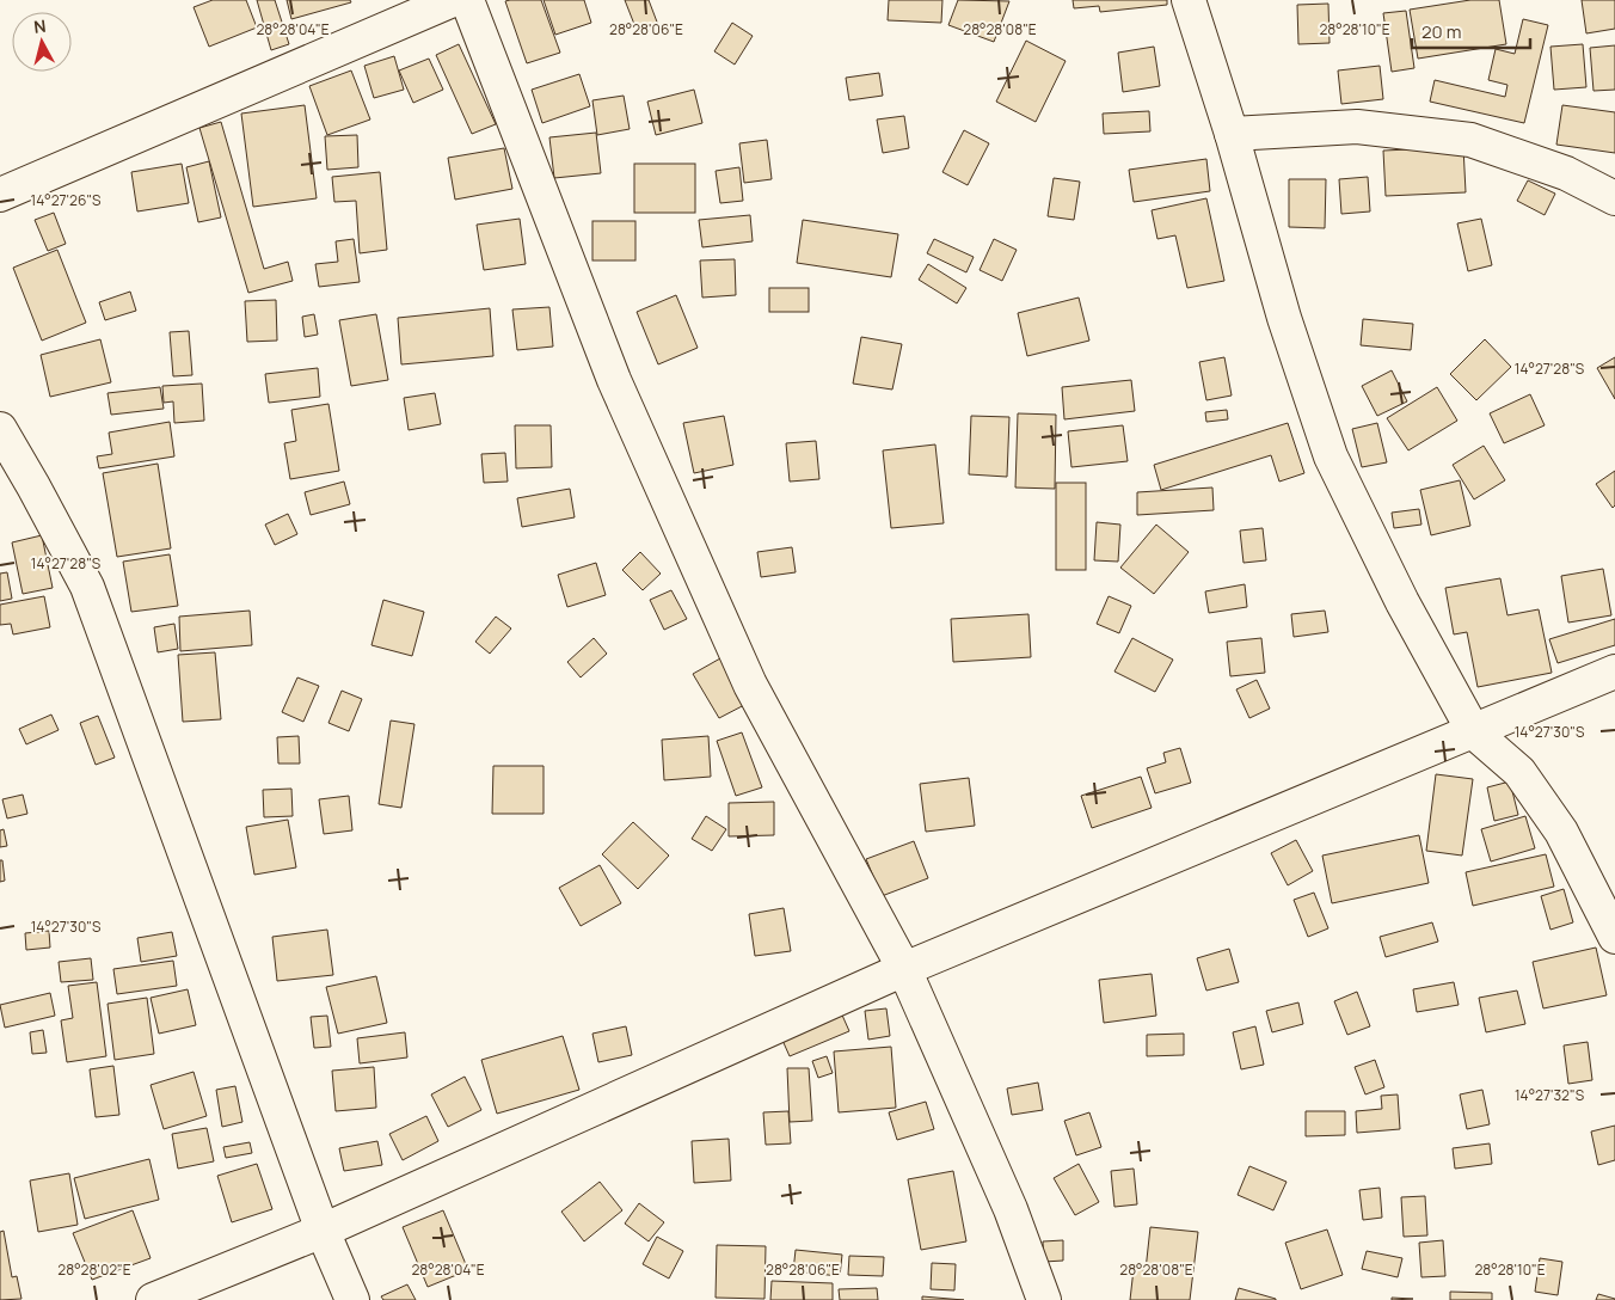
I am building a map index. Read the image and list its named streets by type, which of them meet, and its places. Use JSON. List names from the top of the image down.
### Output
{
  "scale_bar": "20 m",
  "north": "top",
  "coordinates": [
    "28°28'04\"E",
    "28°28'06\"E",
    "28°28'08\"E",
    "28°28'10\"E",
    "14°27'26\"S",
    "14°27'28\"S",
    "14°27'30\"S",
    "14°27'32\"S",
    "28°28'02\"E"
  ]
}
